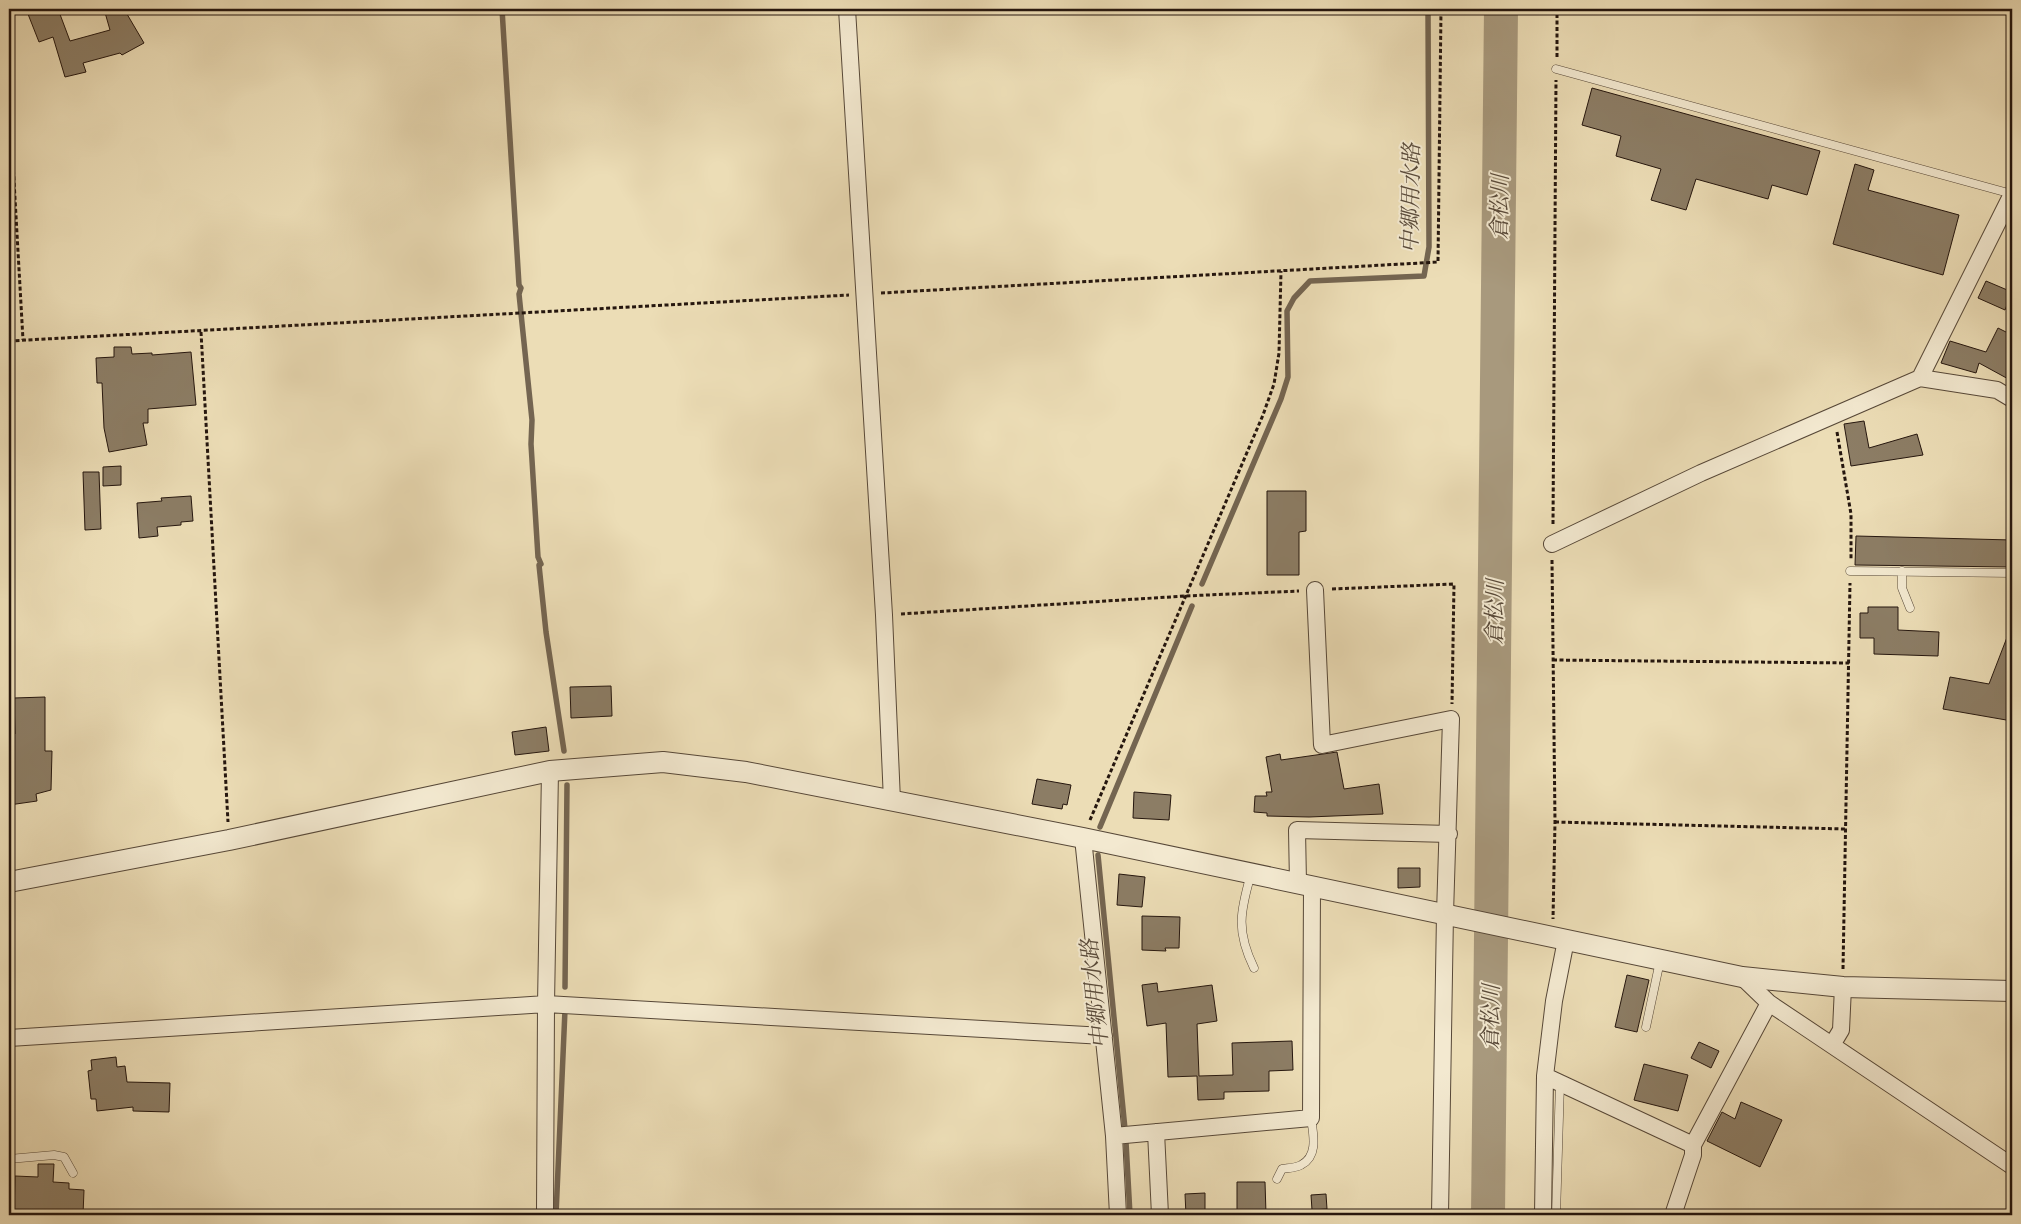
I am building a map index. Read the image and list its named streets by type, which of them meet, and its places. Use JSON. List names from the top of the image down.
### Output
{
  "water": ["中郷用水路", "倉松川"]
}
